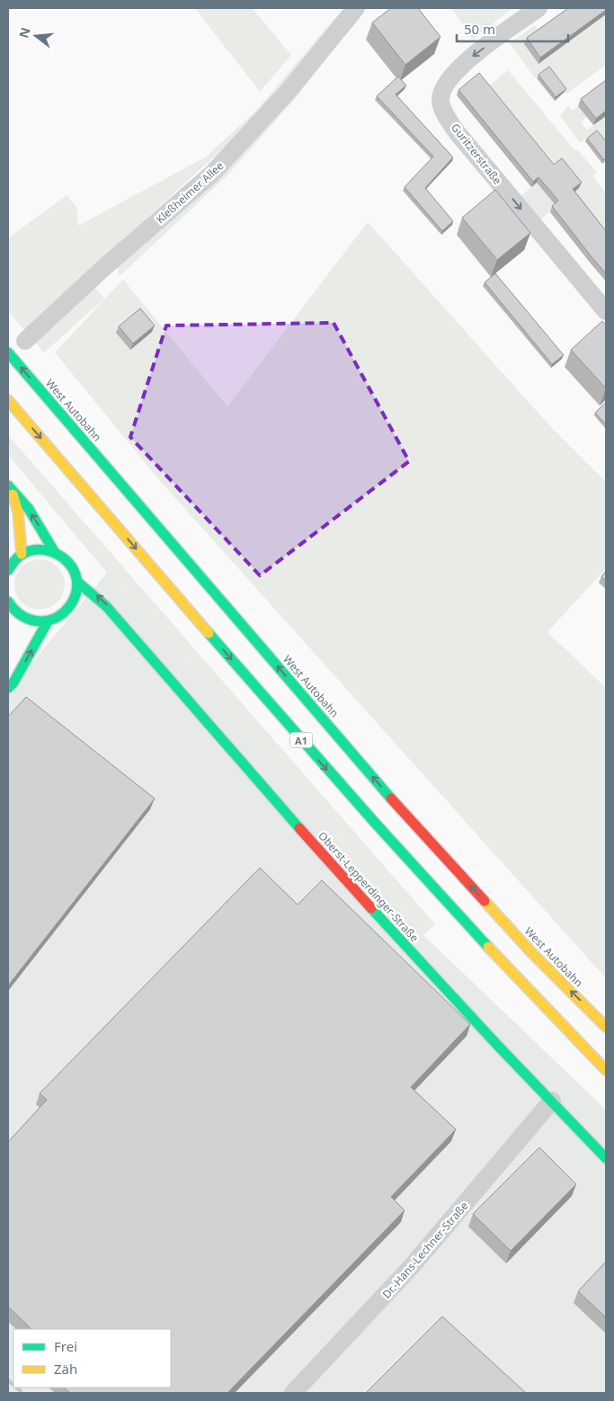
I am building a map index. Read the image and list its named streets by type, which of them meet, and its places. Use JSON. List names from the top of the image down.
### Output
{
  "streets": {
    "main road": ["West Autobahn", "A1", "Oberst-Lepperdinger-Straße"],
    "street": ["Guritzerstraße", "Kleßheimer Allee", "Dr.-Hans-Lechner-Straße"]
  },
  "crossings": [
    ["Oberst-Lepperdinger-Straße", "Dr.-Hans-Lechner-Straße"]
  ],
  "legend": ["Frei", "Zäh"],
  "scale_bar": "50 m",
  "north": "left"
}
